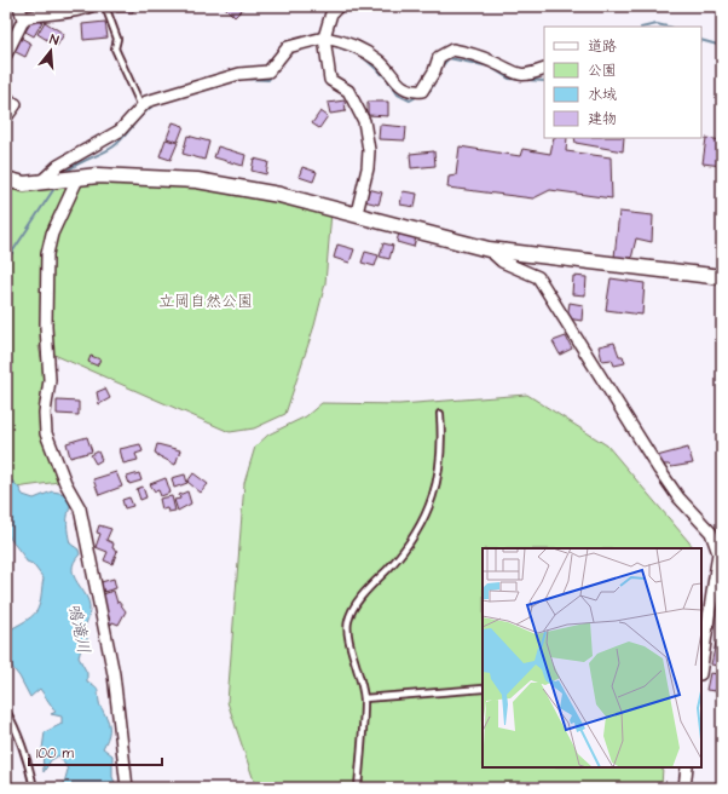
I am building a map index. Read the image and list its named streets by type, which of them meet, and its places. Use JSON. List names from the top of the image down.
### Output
{
  "water": ["鳴滝川"],
  "parks": ["立岡自然公園"],
  "legend": [
    "道路",
    "公園",
    "水域",
    "建物"
  ],
  "scale_bar": "100 m",
  "north": "top"
}
